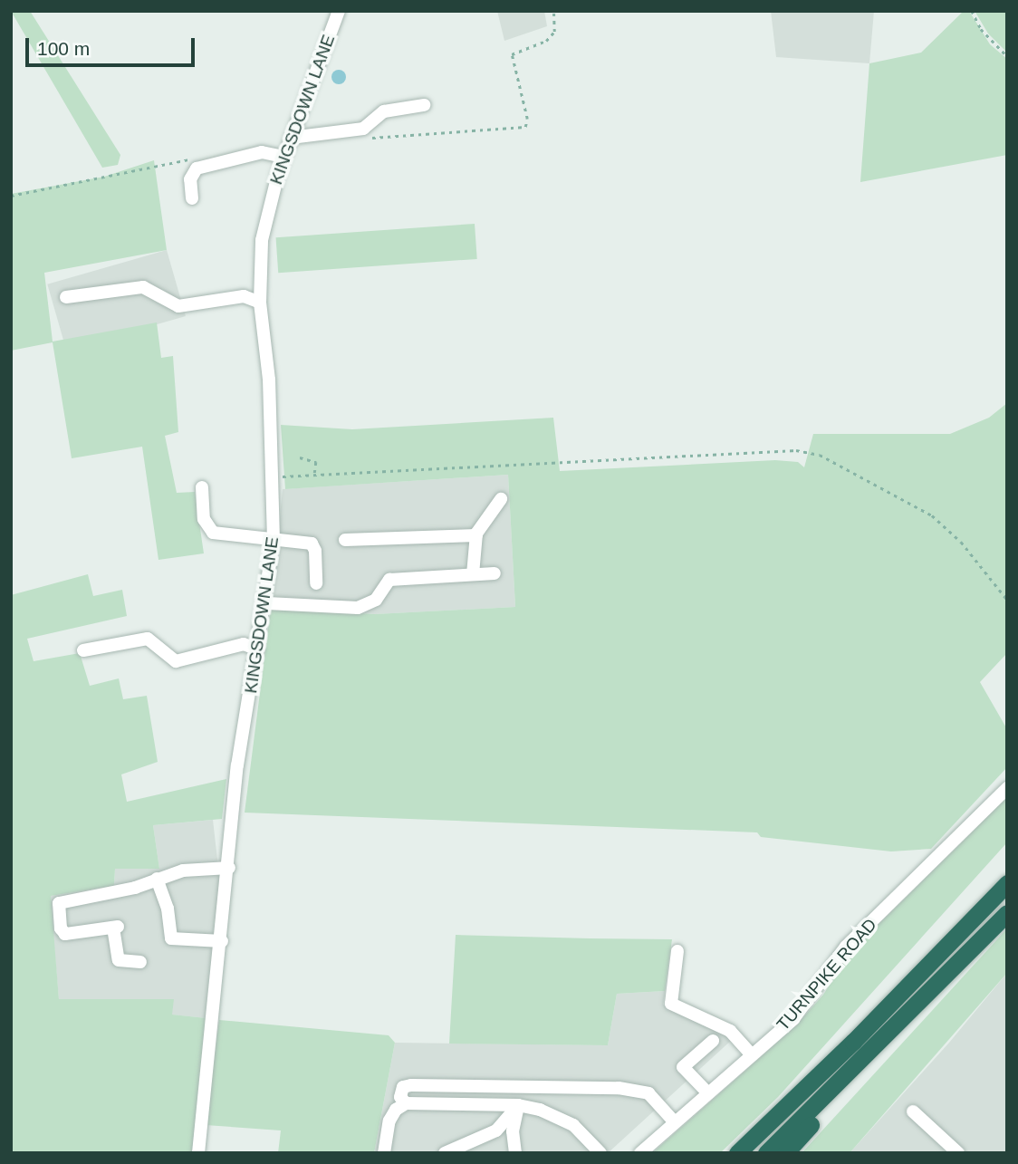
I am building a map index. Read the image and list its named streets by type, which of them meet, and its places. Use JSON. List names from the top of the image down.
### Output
{
  "streets": {
    "street": ["KINGSDOWN LANE", "TURNPIKE ROAD"]
  },
  "scale_bar": "100 m"
}
